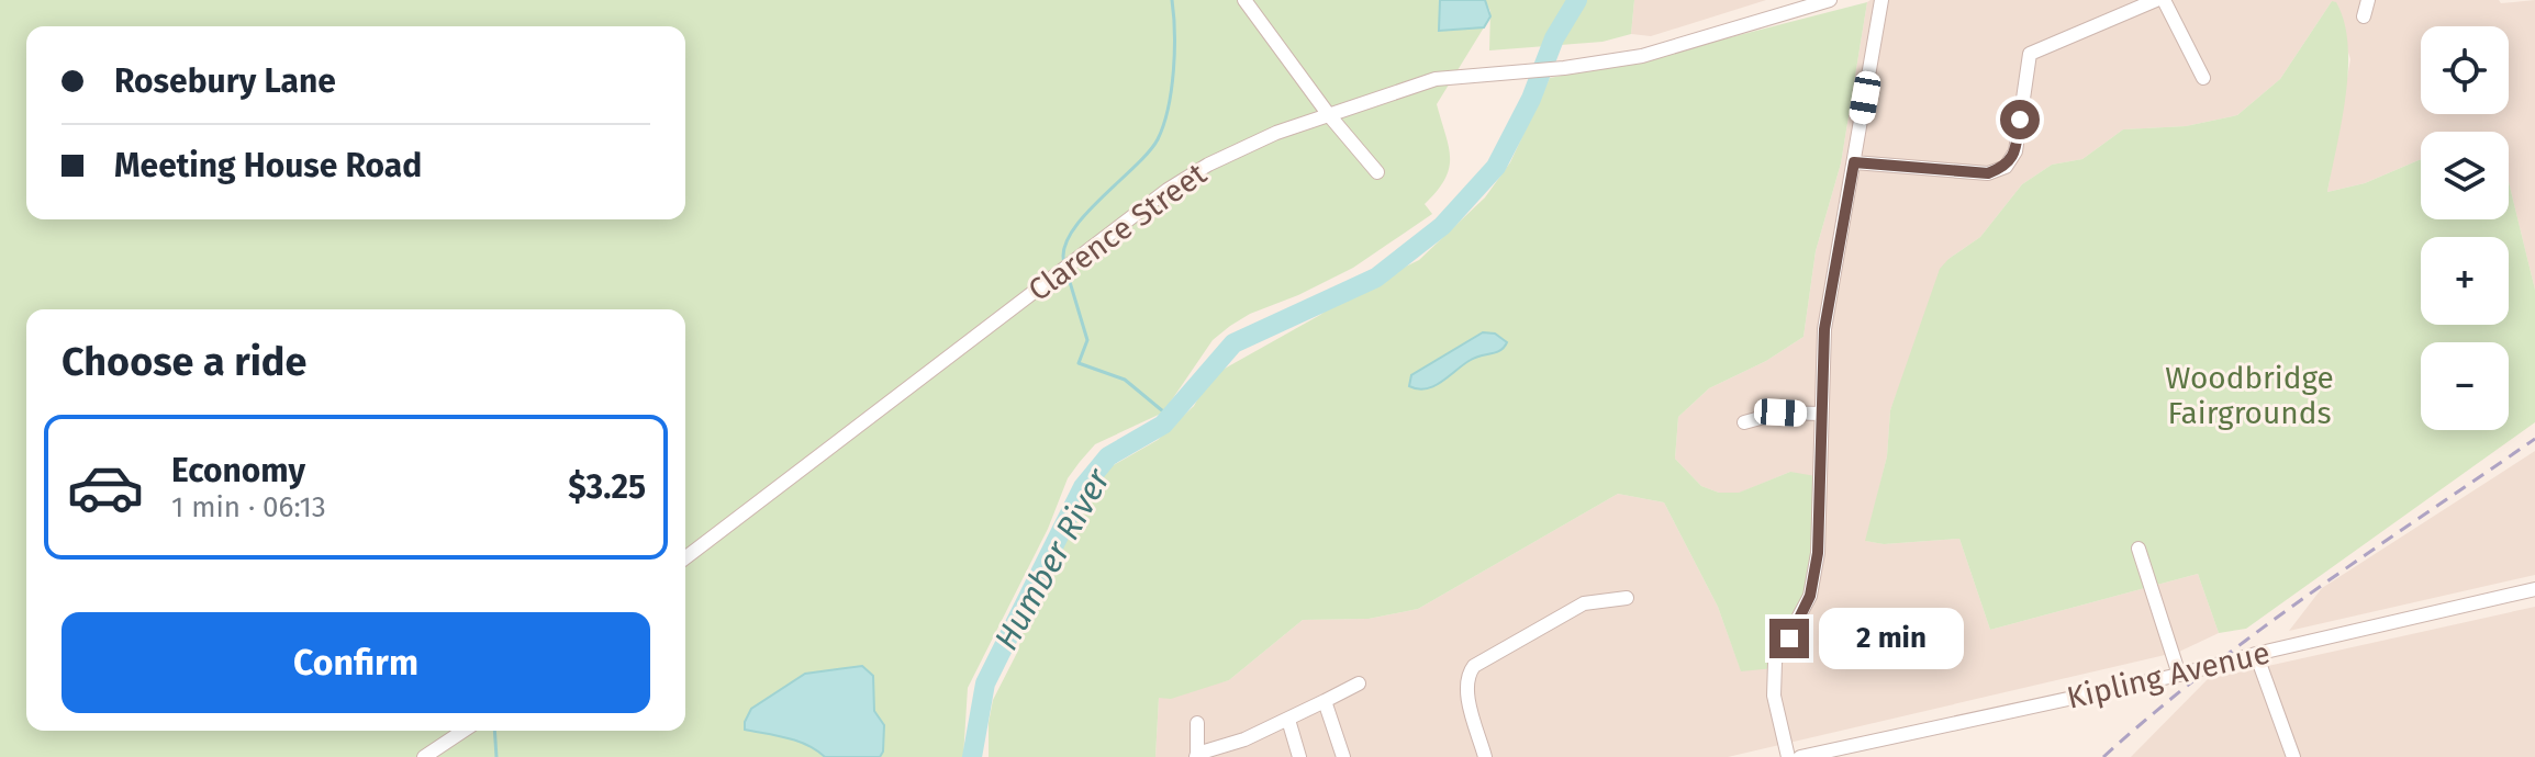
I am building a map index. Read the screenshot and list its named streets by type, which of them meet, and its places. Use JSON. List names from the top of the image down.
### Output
{
  "streets": {
    "street": ["Clarence Street", "Kipling Avenue"]
  },
  "water": ["Humber River"],
  "parks": ["Woodbridge Fairgrounds"],
  "page": {
    "map_buttons": ["+", "−"],
    "banner": ["Rosebury Lane", "Meeting House Road"],
    "heading": "Choose a ride",
    "list": [
      {
        "name": "Economy",
        "note": "1 min · 06:13",
        "value": "$3.25"
      }
    ],
    "buttons": "Confirm",
    "bubble": "2 min"
  }
}
